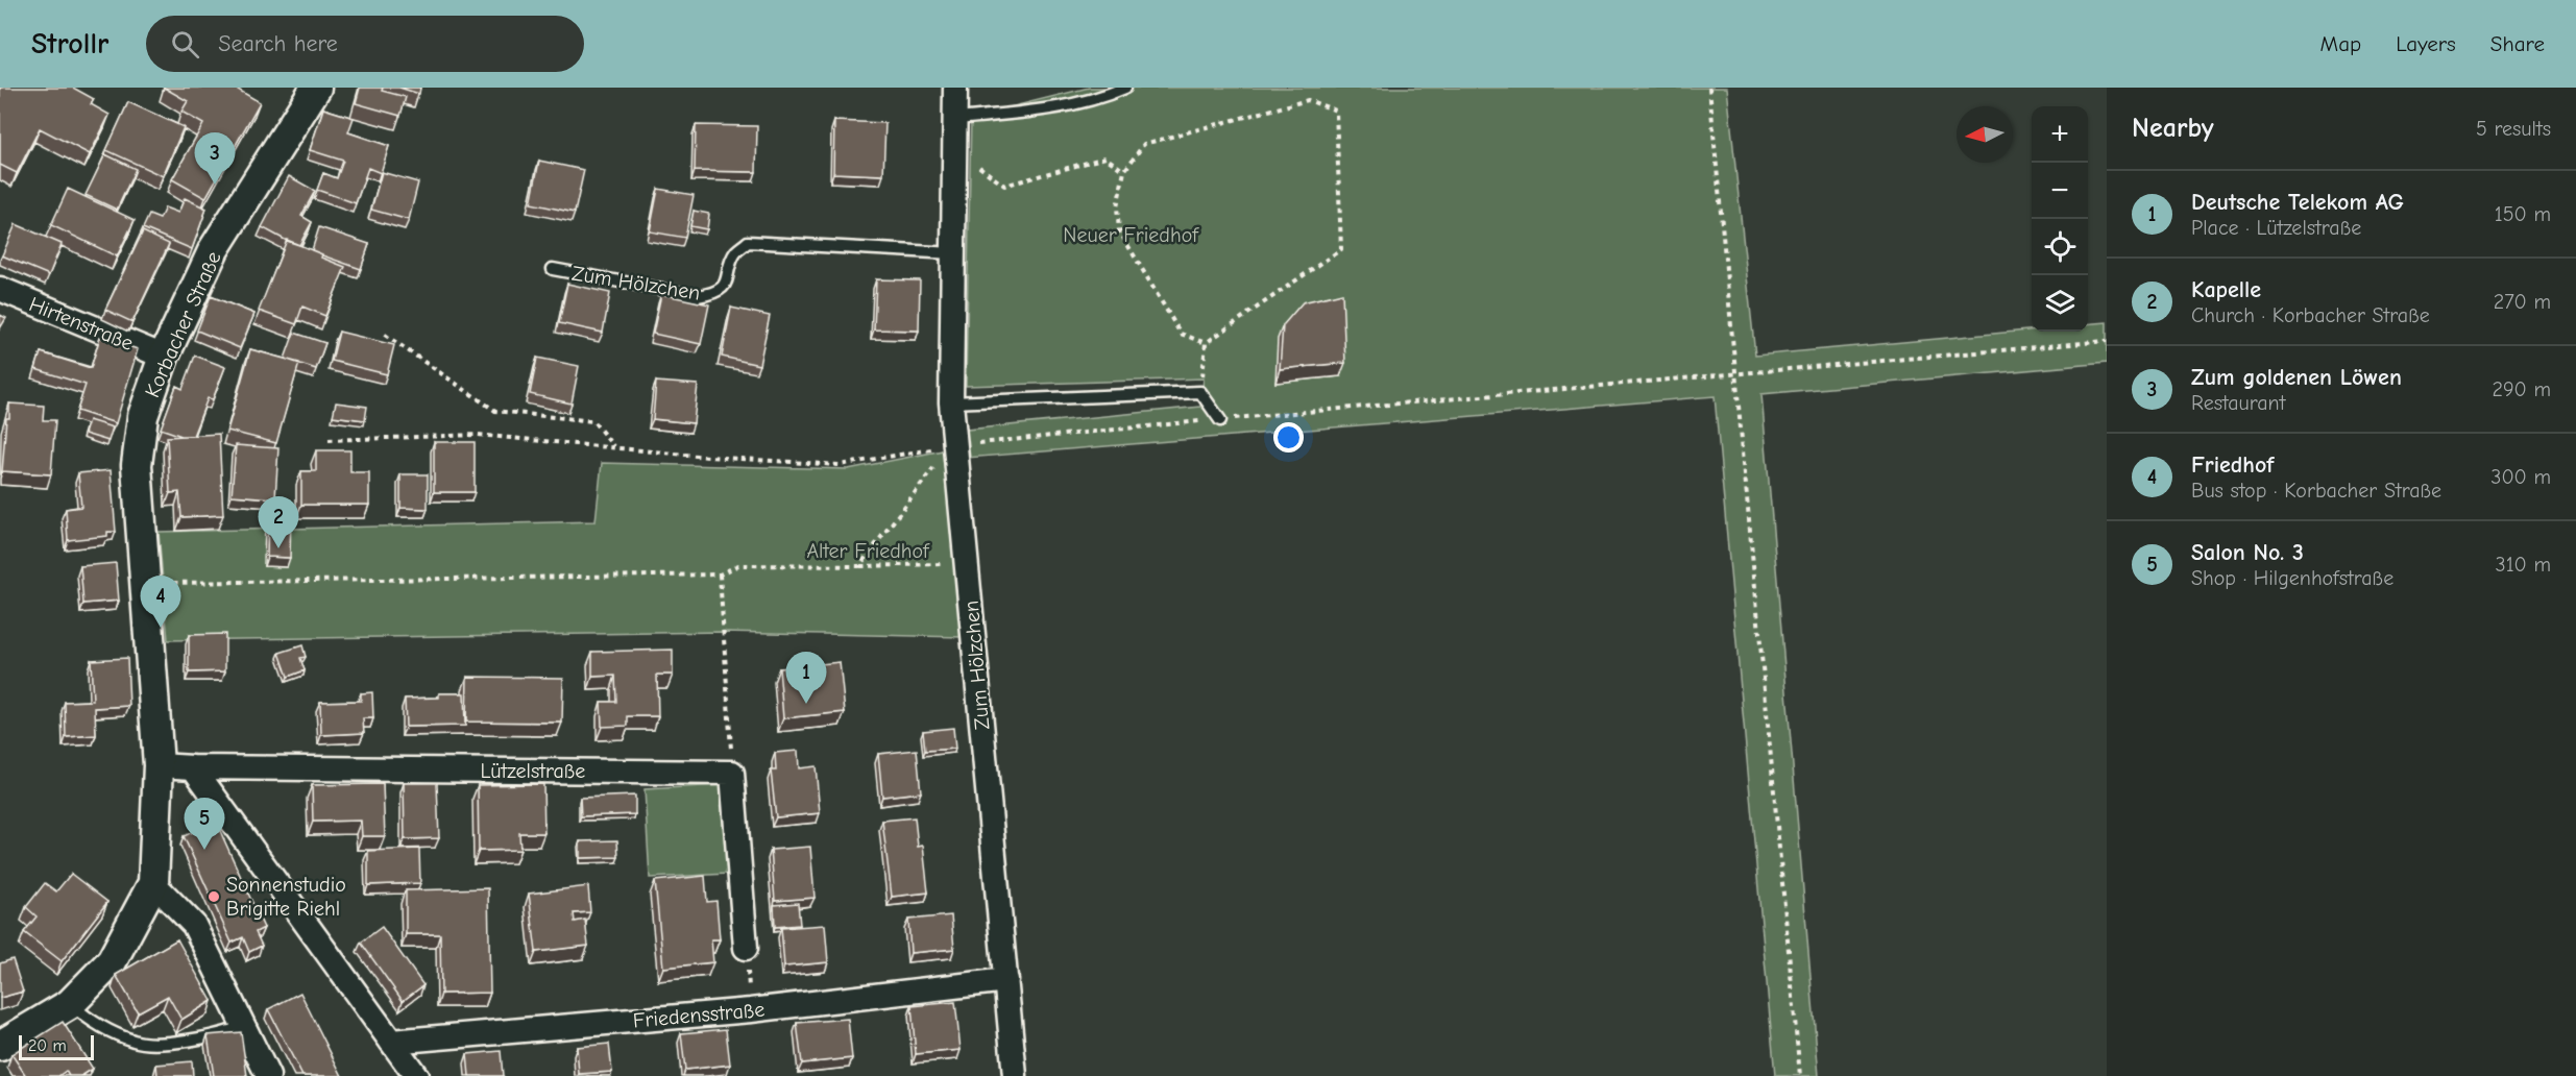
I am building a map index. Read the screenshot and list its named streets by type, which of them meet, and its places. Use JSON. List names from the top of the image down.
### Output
{
  "streets": {
    "street": [
      "Zum Hölzchen",
      "Hirtenstraße",
      "Korbacher Straße",
      "Lützelstraße",
      "Friedensstraße"
    ]
  },
  "crossings": [
    ["Zum Hölzchen", "Friedensstraße"],
    ["Hirtenstraße", "Korbacher Straße"],
    ["Korbacher Straße", "Lützelstraße"]
  ],
  "parks": ["Neuer Friedhof", "Alter Friedhof"],
  "places": ["Sonnenstudio Brigitte Riehl"],
  "scale_bar": "20 m",
  "north": "left",
  "page": {
    "header": "Strollr",
    "search": "Search here",
    "nav": ["Map", "Layers", "Share"],
    "heading": ["Nearby", "5 results"],
    "map_buttons": ["+", "−"],
    "pins": [
      "3",
      "2",
      "4",
      "1",
      "5"
    ],
    "list": [
      {
        "mark": "1",
        "name": "Deutsche Telekom AG",
        "note": "Place · Lützelstraße",
        "value": "150 m"
      },
      {
        "mark": "2",
        "name": "Kapelle",
        "note": "Church · Korbacher Straße",
        "value": "270 m"
      },
      {
        "mark": "3",
        "name": "Zum goldenen Löwen",
        "note": "Restaurant",
        "value": "290 m"
      },
      {
        "mark": "4",
        "name": "Friedhof",
        "note": "Bus stop · Korbacher Straße",
        "value": "300 m"
      },
      {
        "mark": "5",
        "name": "Salon No. 3",
        "note": "Shop · Hilgenhofstraße",
        "value": "310 m"
      }
    ],
    "scale": "20 m"
  }
}
